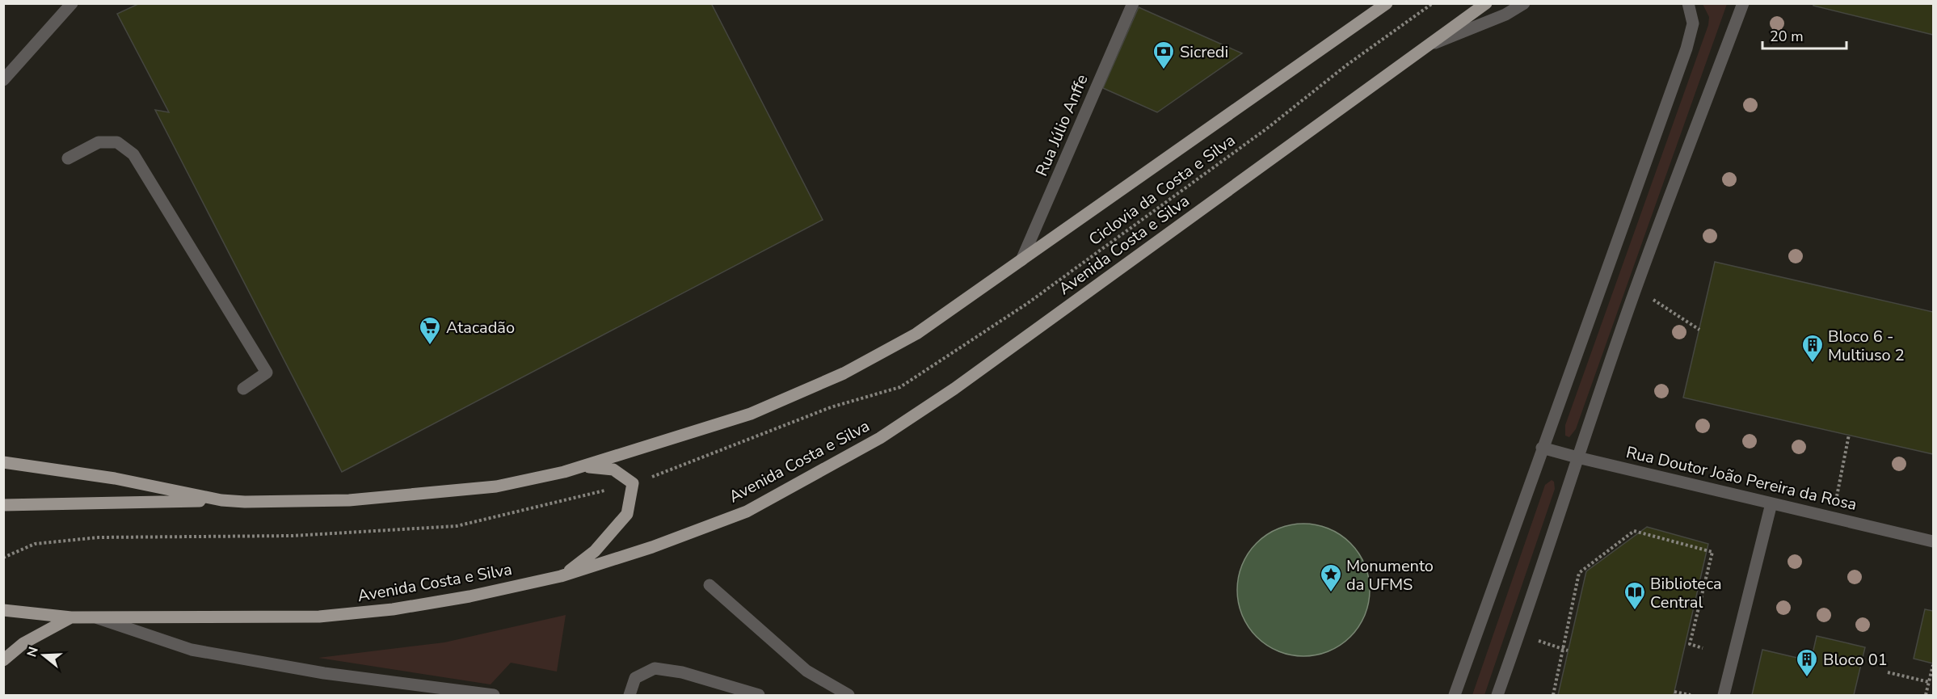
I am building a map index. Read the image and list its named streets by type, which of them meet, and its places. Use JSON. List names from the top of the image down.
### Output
{
  "streets": {
    "main road": ["Avenida Costa e Silva"],
    "street": ["Rua Júlio Anffe", "Rua Doutor João Pereira da Rosa"],
    "path": ["Ciclovia da Costa e Silva"]
  },
  "places": {
    "bank": ["Sicredi"],
    "supermarket": ["Atacadão"],
    "building": ["Bloco 6 - Multiuso 2", "Bloco 01"],
    "place": ["Monumento da UFMS"],
    "library": ["Biblioteca Central"]
  },
  "scale_bar": "20 m",
  "north": "left"
}
